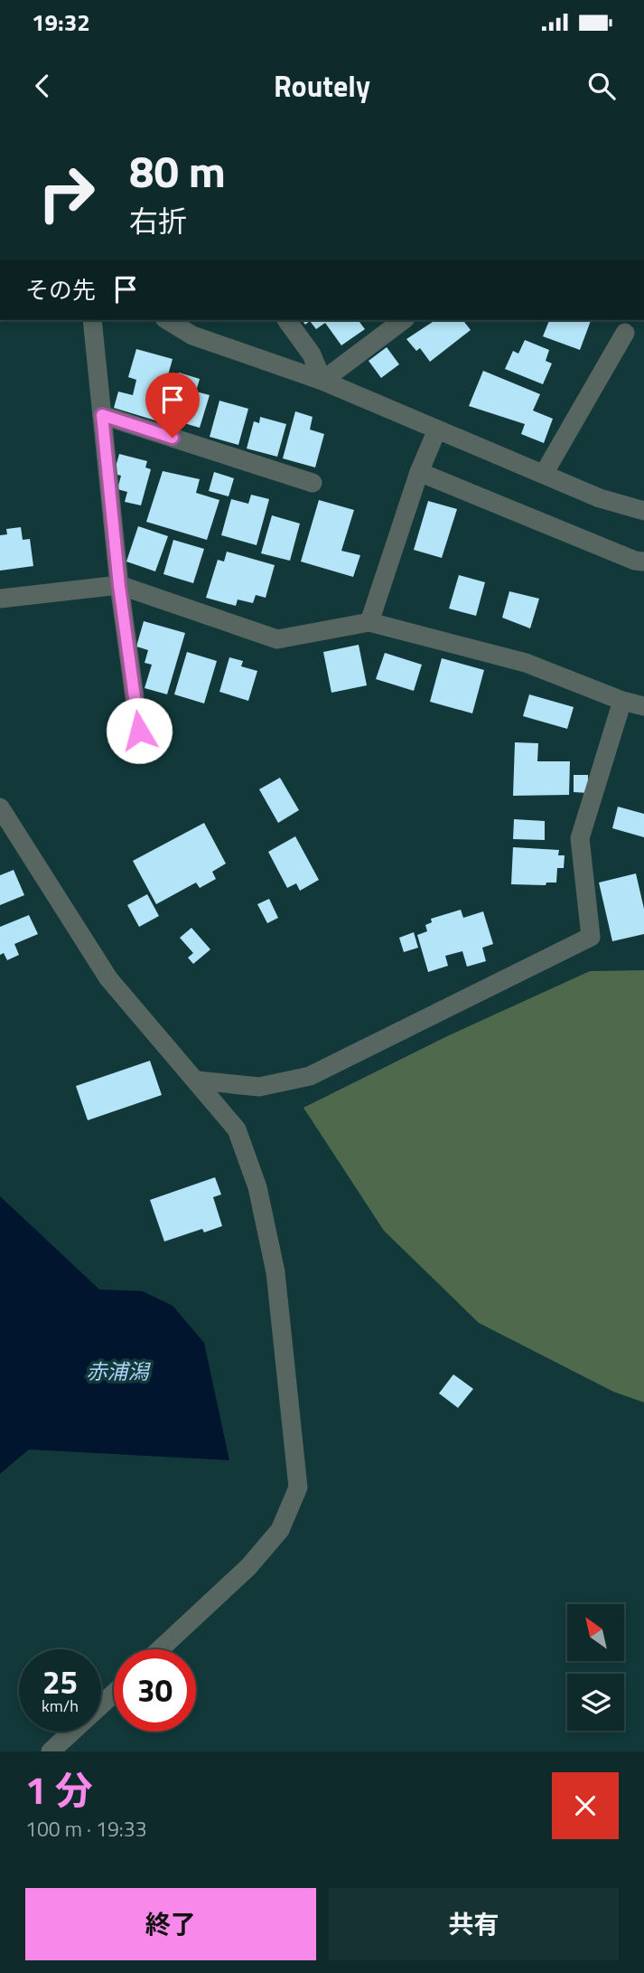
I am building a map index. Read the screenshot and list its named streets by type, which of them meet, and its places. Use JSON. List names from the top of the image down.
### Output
{
  "water": ["赤浦潟"],
  "north": "top left",
  "page": {
    "status": "19:32",
    "header": "Routely",
    "turn": ["80 m", "右折"],
    "then": "その先",
    "speed": "25 km/h",
    "limit": "30",
    "heading": ["1 分", "100 m · 19:33"],
    "buttons": ["終了", "共有"]
  }
}
